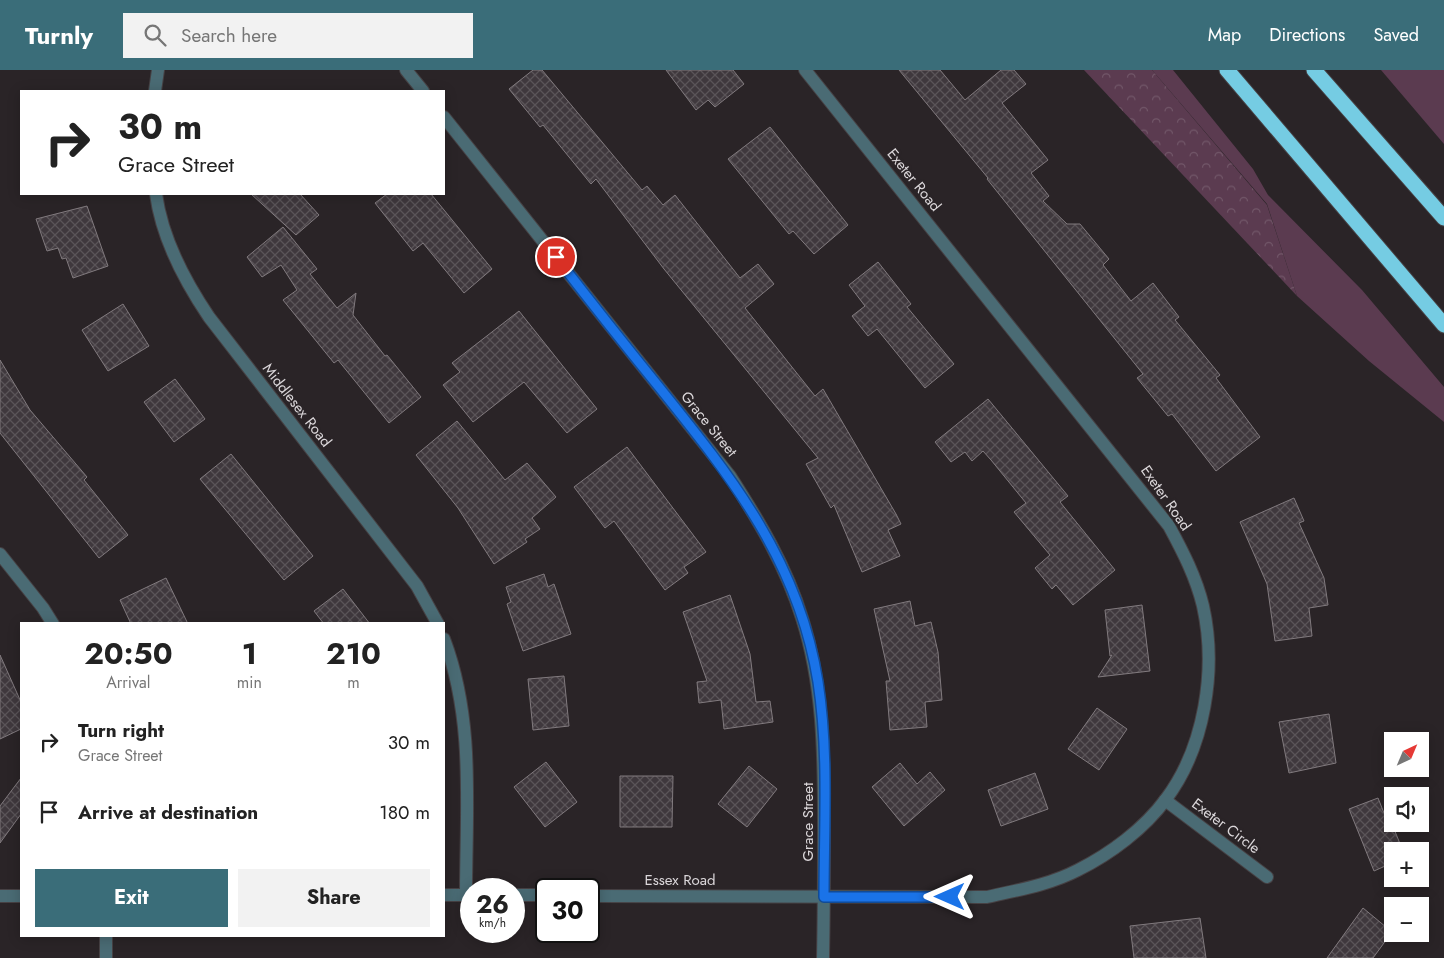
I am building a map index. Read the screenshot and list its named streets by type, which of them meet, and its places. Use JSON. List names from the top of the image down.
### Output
{
  "streets": {
    "street": [
      "Exeter Road",
      "Middlesex Road",
      "Grace Street",
      "Exeter Circle",
      "Essex Road"
    ]
  },
  "crossings": [
    ["Exeter Road", "Grace Street"],
    ["Exeter Road", "Exeter Circle"],
    ["Exeter Road", "Essex Road"]
  ],
  "north": "top right",
  "page": {
    "header": "Turnly",
    "search": "Search here",
    "nav": ["Map", "Directions", "Saved"],
    "turn": ["30 m", "Grace Street"],
    "eta": [
      "20:50",
      "Arrival",
      "1",
      "min",
      "210",
      "m"
    ],
    "list": [
      {
        "name": "Turn right",
        "note": "Grace Street",
        "value": "30 m"
      },
      {
        "name": "Arrive at destination",
        "value": "180 m"
      }
    ],
    "map_buttons": ["+", "−"],
    "buttons": ["Exit", "Share"],
    "speed": "26 km/h",
    "limit": "30"
  }
}
